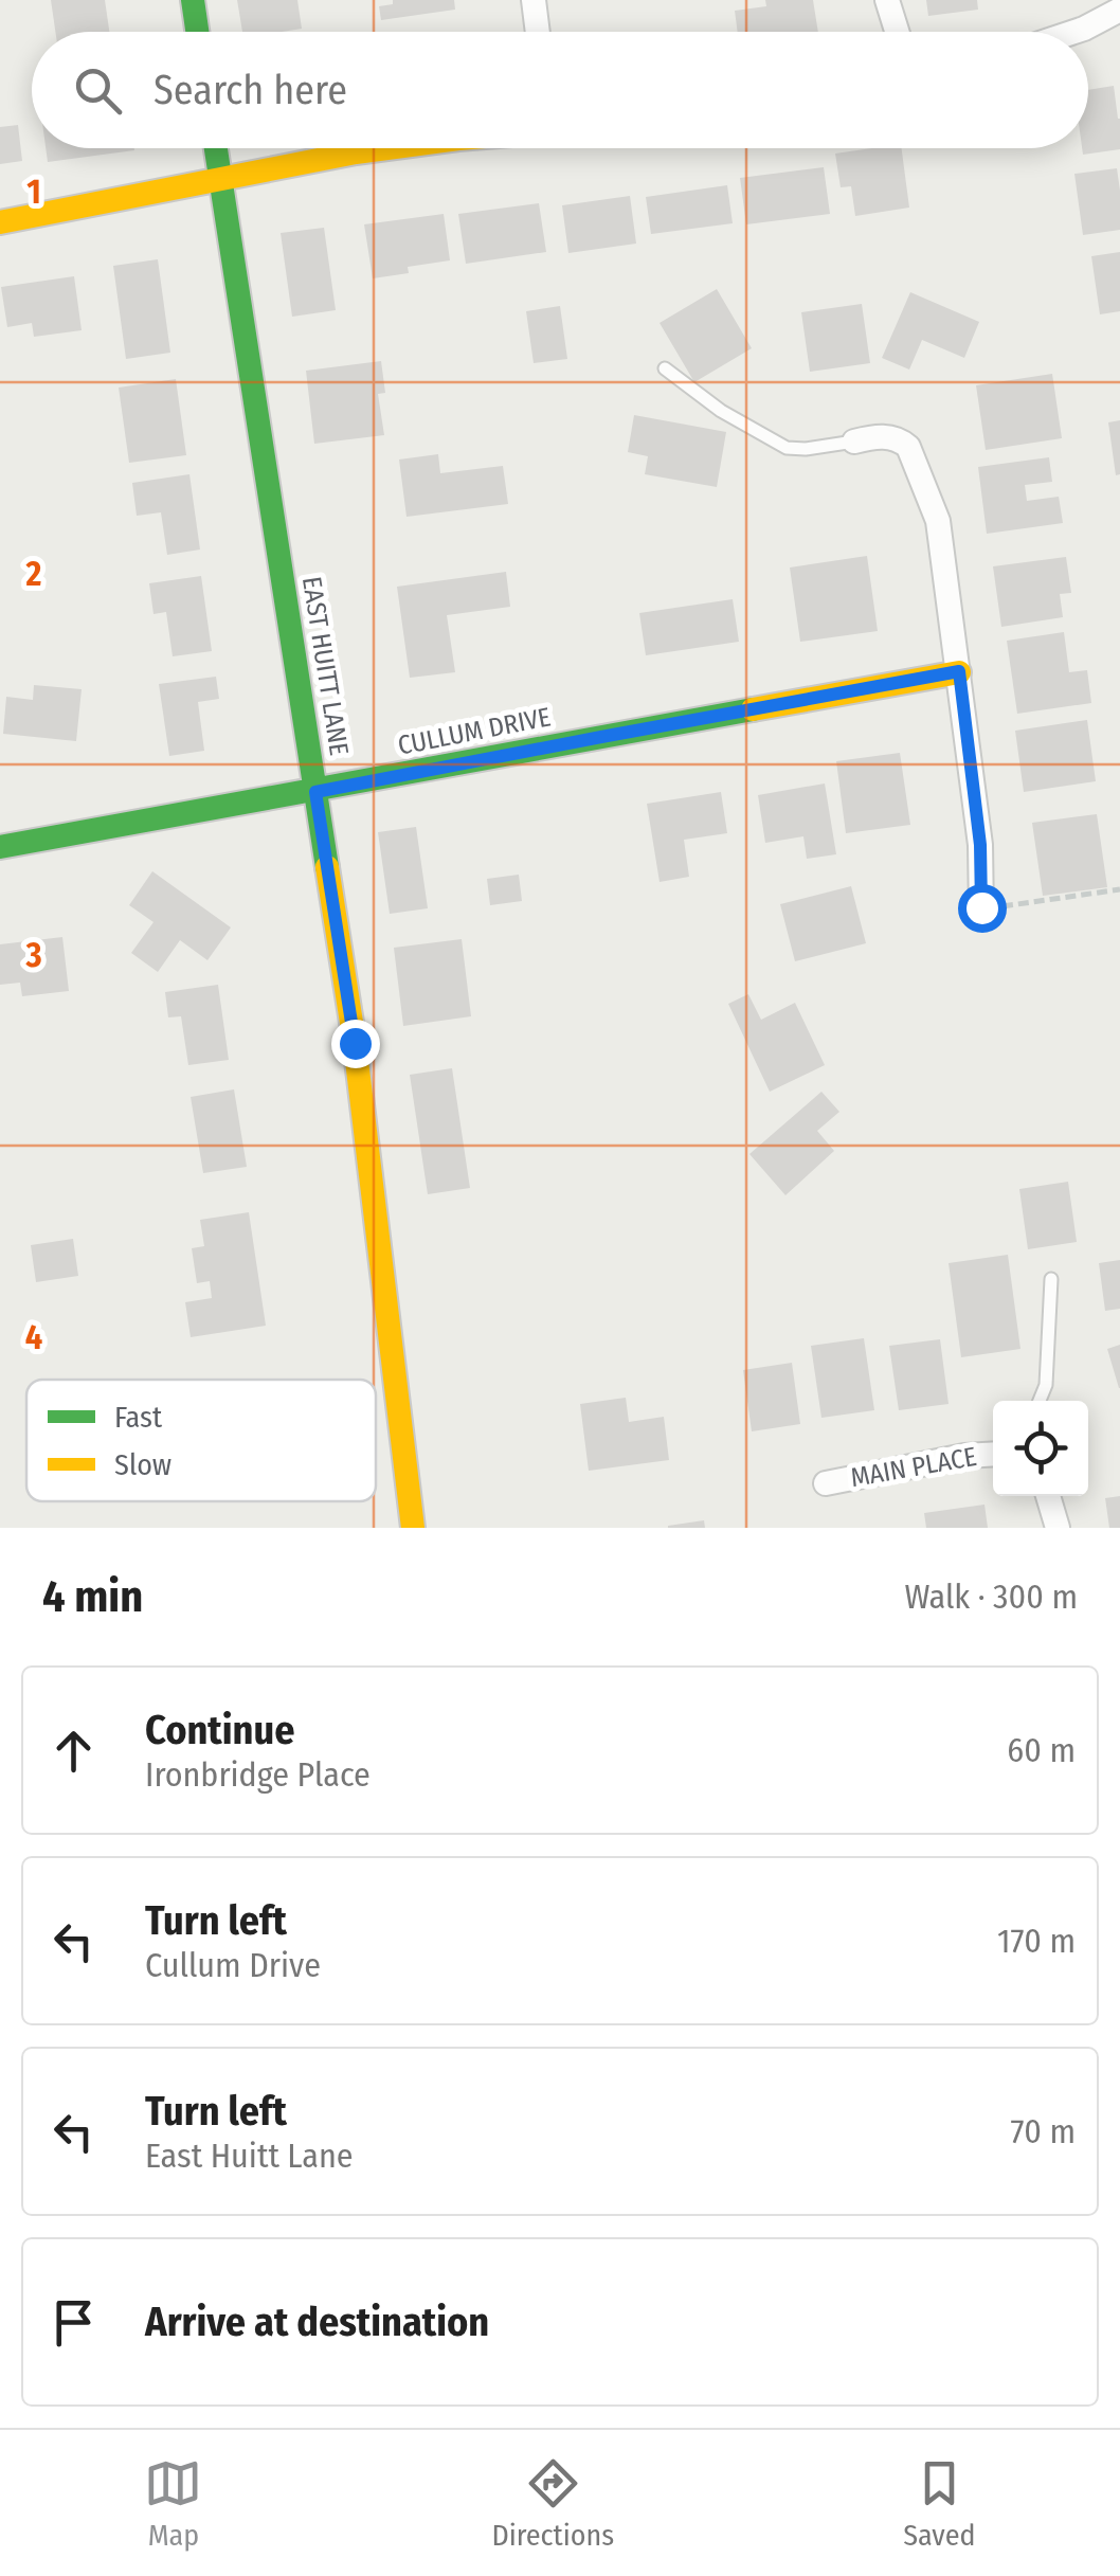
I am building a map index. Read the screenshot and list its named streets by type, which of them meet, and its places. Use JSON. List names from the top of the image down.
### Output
{
  "streets": {
    "street": ["EAST HUITT LANE", "CULLUM DRIVE", "MAIN PLACE"]
  },
  "crossings": [
    ["EAST HUITT LANE", "CULLUM DRIVE"]
  ],
  "legend": ["Fast", "Slow"],
  "page": {
    "search": "Search here",
    "heading": ["4 min", "Walk · 300 m"],
    "list": [
      ["Continue", "Ironbridge Place", "60 m"],
      ["Turn left", "Cullum Drive", "170 m"],
      ["Turn left", "East Huitt Lane", "70 m"],
      "Arrive at destination"
    ],
    "nav": ["Map", "Directions", "Saved"]
  },
  "grid": {
    "rows": [
      "1",
      "2",
      "3",
      "4"
    ]
  }
}
